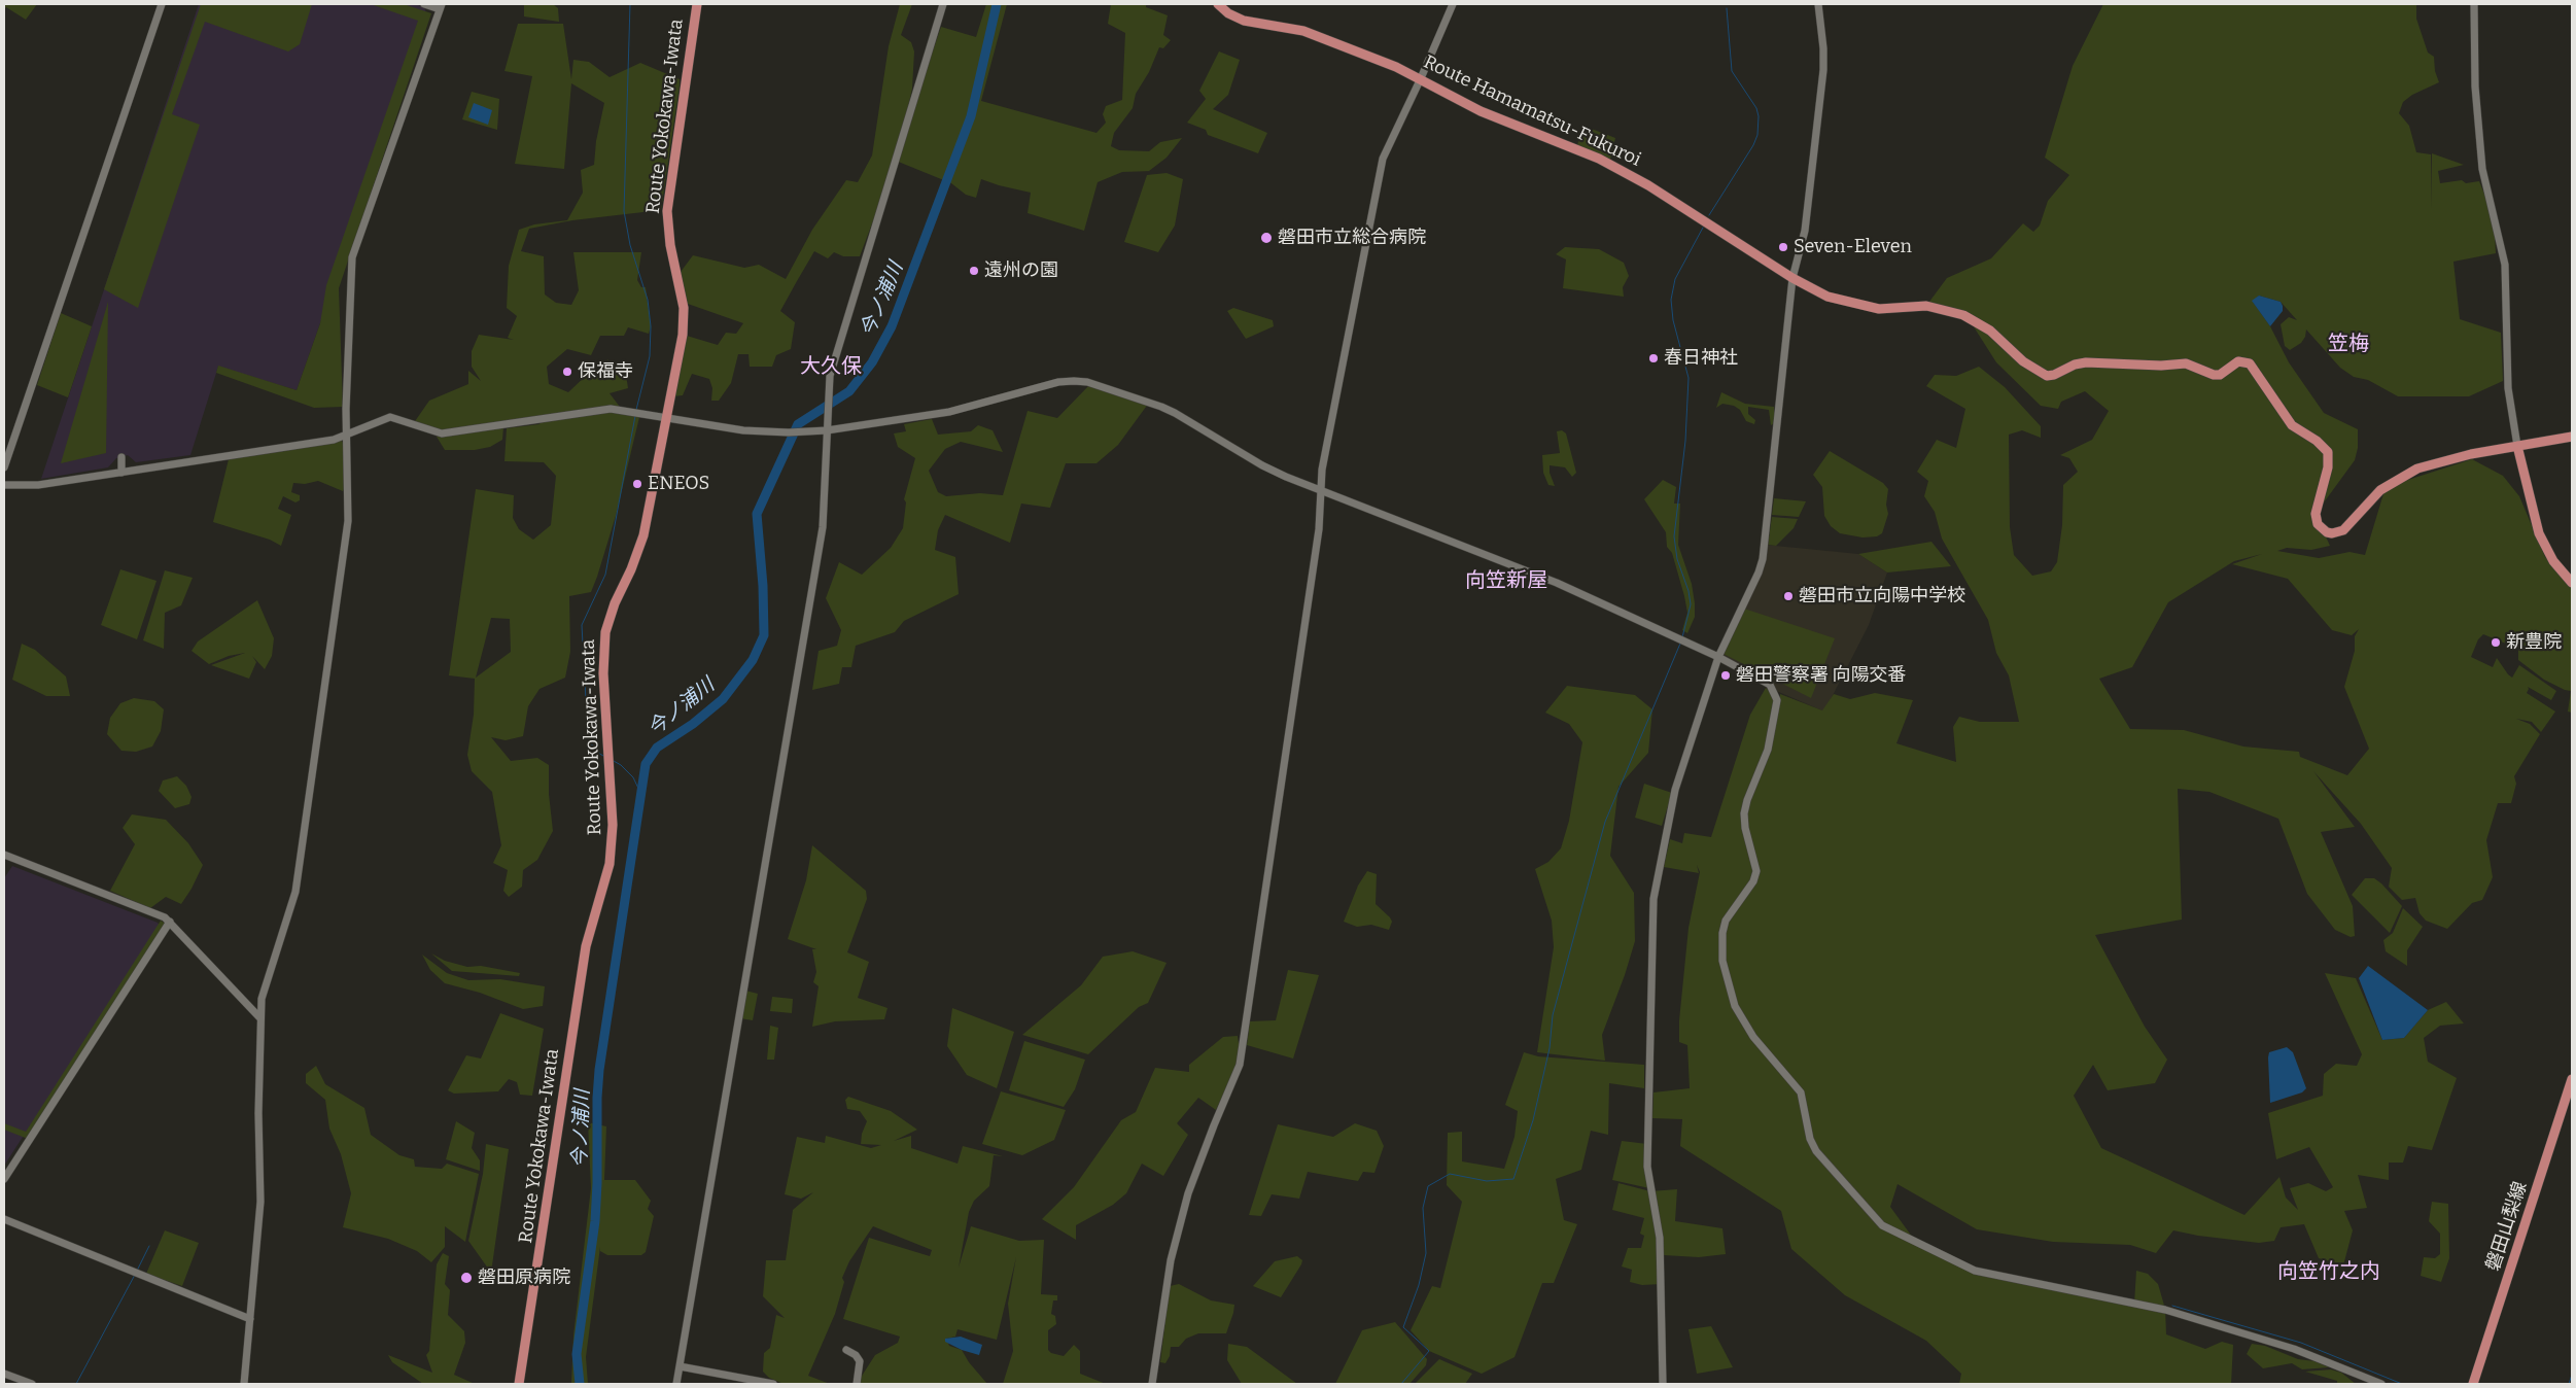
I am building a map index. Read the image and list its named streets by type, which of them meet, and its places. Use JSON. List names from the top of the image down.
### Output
{
  "streets": {
    "main road": ["Route Hamamatsu-Fukuroi", "Route Yokokawa-Iwata", "磐田山梨線"]
  },
  "districts": [
    "笠梅",
    "大久保",
    "向笠新屋",
    "向笠竹之内"
  ],
  "water": ["今ノ浦川"],
  "places": [
    "磐田市立総合病院",
    "Seven-Eleven",
    "遠州の園",
    "春日神社",
    "保福寺",
    "ENEOS",
    "磐田市立向陽中学校",
    "新豊院",
    "磐田警察署 向陽交番",
    "磐田原病院"
  ]
}
